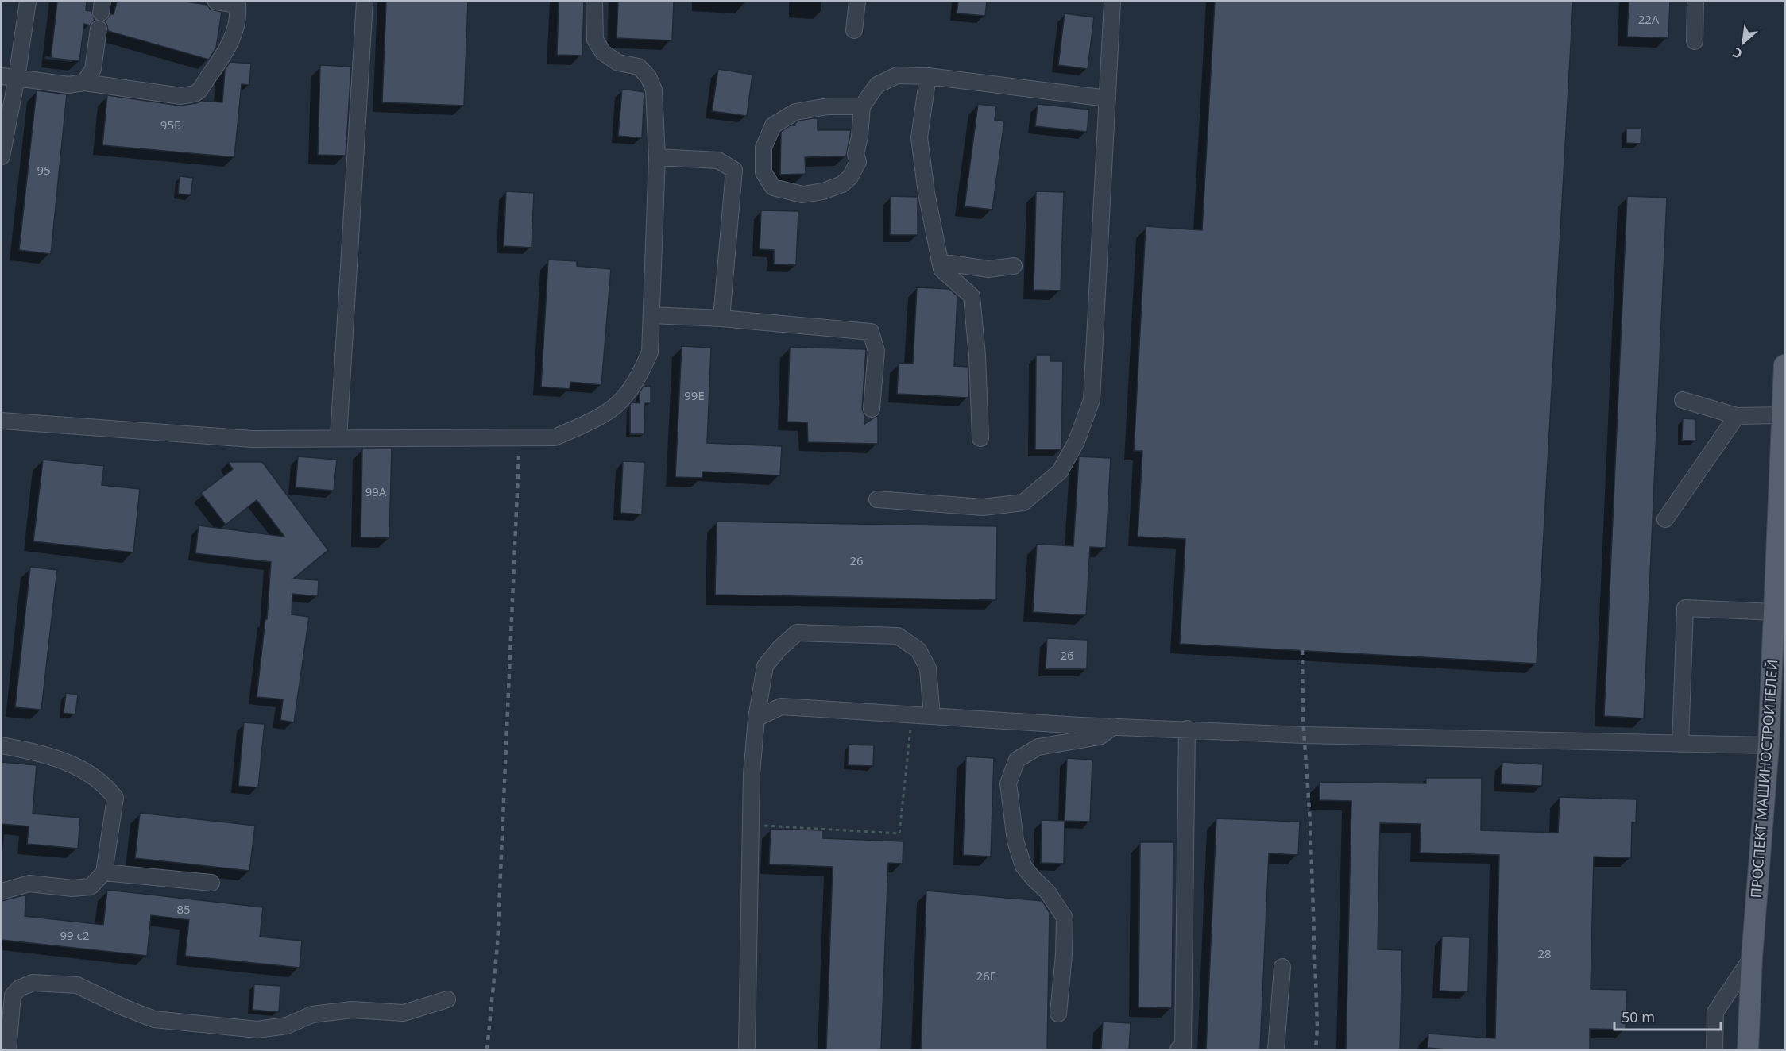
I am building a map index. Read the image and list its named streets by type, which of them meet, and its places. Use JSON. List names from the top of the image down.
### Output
{
  "streets": {
    "main road": ["ПРОСПЕКТ МАШИНОСТРОИТЕЛЕЙ"]
  },
  "house_numbers": [
    "22А",
    "95Б",
    "95",
    "99Е",
    "99А",
    "26",
    "26",
    "85",
    "99 с2",
    "28",
    "26Г"
  ],
  "scale_bar": "50 m",
  "north": "bottom left"
}
